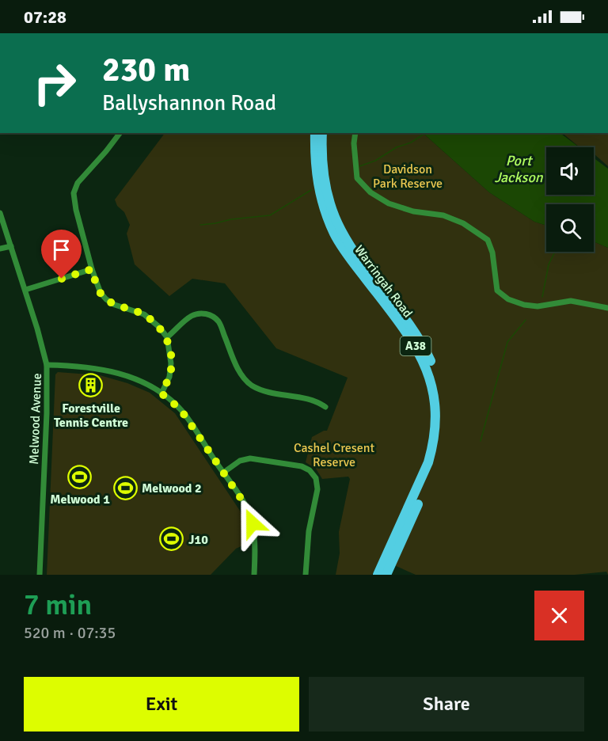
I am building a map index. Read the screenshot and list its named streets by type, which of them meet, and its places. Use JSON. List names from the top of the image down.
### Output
{
  "streets": {
    "highway": ["Warringah Road", "A38"],
    "street": ["Melwood Avenue"]
  },
  "water": ["Port Jackson"],
  "parks": ["Davidson Park Reserve", "Cashel Cresent Reserve"],
  "places": {
    "building": ["Forestville Tennis Centre"],
    "sports": ["Melwood 1", "Melwood 2", "J10"]
  },
  "page": {
    "status": "07:28",
    "turn": ["230 m", "Ballyshannon Road"],
    "heading": ["7 min", "520 m · 07:35"],
    "buttons": ["Exit", "Share"]
  }
}
